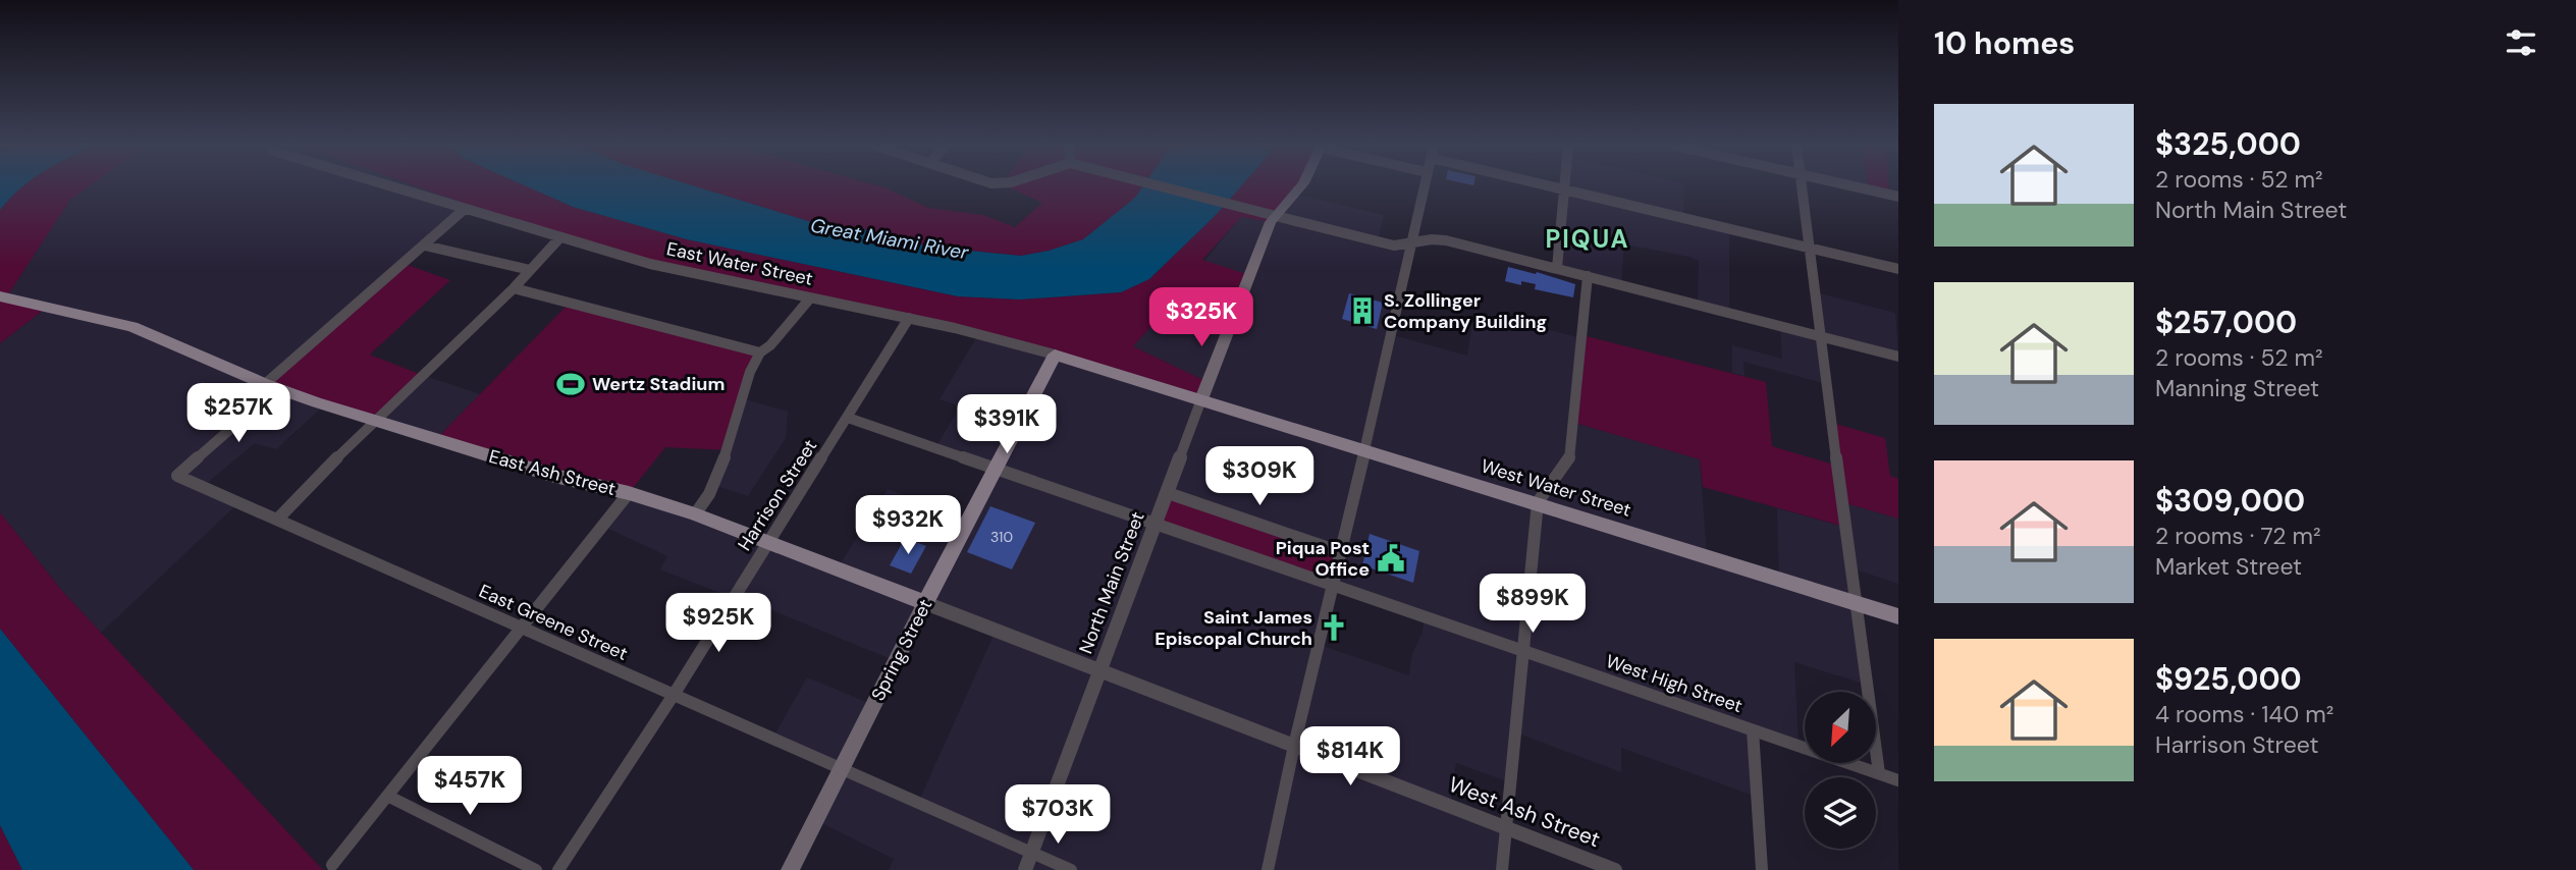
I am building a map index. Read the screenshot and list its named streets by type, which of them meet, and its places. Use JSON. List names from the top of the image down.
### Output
{
  "streets": {
    "main road": [
      "East Water Street",
      "East Ash Street",
      "West Water Street",
      "North Main Street",
      "Spring Street"
    ],
    "street": [
      "Harrison Street",
      "East Greene Street",
      "West High Street",
      "West Ash Street"
    ]
  },
  "crossings": [
    ["East Water Street", "West Water Street"],
    ["East Water Street", "Harrison Street"],
    ["East Water Street", "North Main Street"],
    ["East Water Street", "Spring Street"],
    ["East Ash Street", "Harrison Street"],
    ["East Ash Street", "North Main Street"],
    ["East Ash Street", "East Greene Street"],
    ["East Ash Street", "Spring Street"],
    ["East Ash Street", "West Ash Street"],
    ["West Water Street", "North Main Street"],
    ["Harrison Street", "East Greene Street"],
    ["Harrison Street", "West High Street"],
    ["North Main Street", "East Greene Street"],
    ["North Main Street", "West High Street"],
    ["North Main Street", "West Ash Street"],
    ["East Greene Street", "Spring Street"],
    ["Spring Street", "West High Street"]
  ],
  "districts": ["PIQUA"],
  "water": ["Great Miami River"],
  "places": {
    "building": ["S. Zollinger Company Building"],
    "sports": ["Wertz Stadium"],
    "public building": ["Piqua Post Office"],
    "church": ["Saint James Episcopal Church"]
  },
  "house_numbers": ["310"],
  "north": "bottom left",
  "page": {
    "heading": "10 homes",
    "list": [
      {
        "name": "$325,000",
        "note": "2 rooms · 52 m² · North Main Street"
      },
      {
        "name": "$257,000",
        "note": "2 rooms · 52 m² · Manning Street"
      },
      {
        "name": "$309,000",
        "note": "2 rooms · 72 m² · Market Street"
      },
      {
        "name": "$925,000",
        "note": "4 rooms · 140 m² · Harrison Street"
      }
    ],
    "price": [
      "$325K",
      "$257K",
      "$391K",
      "$309K",
      "$932K",
      "$899K",
      "$925K",
      "$814K",
      "$457K",
      "$703K"
    ]
  }
}
